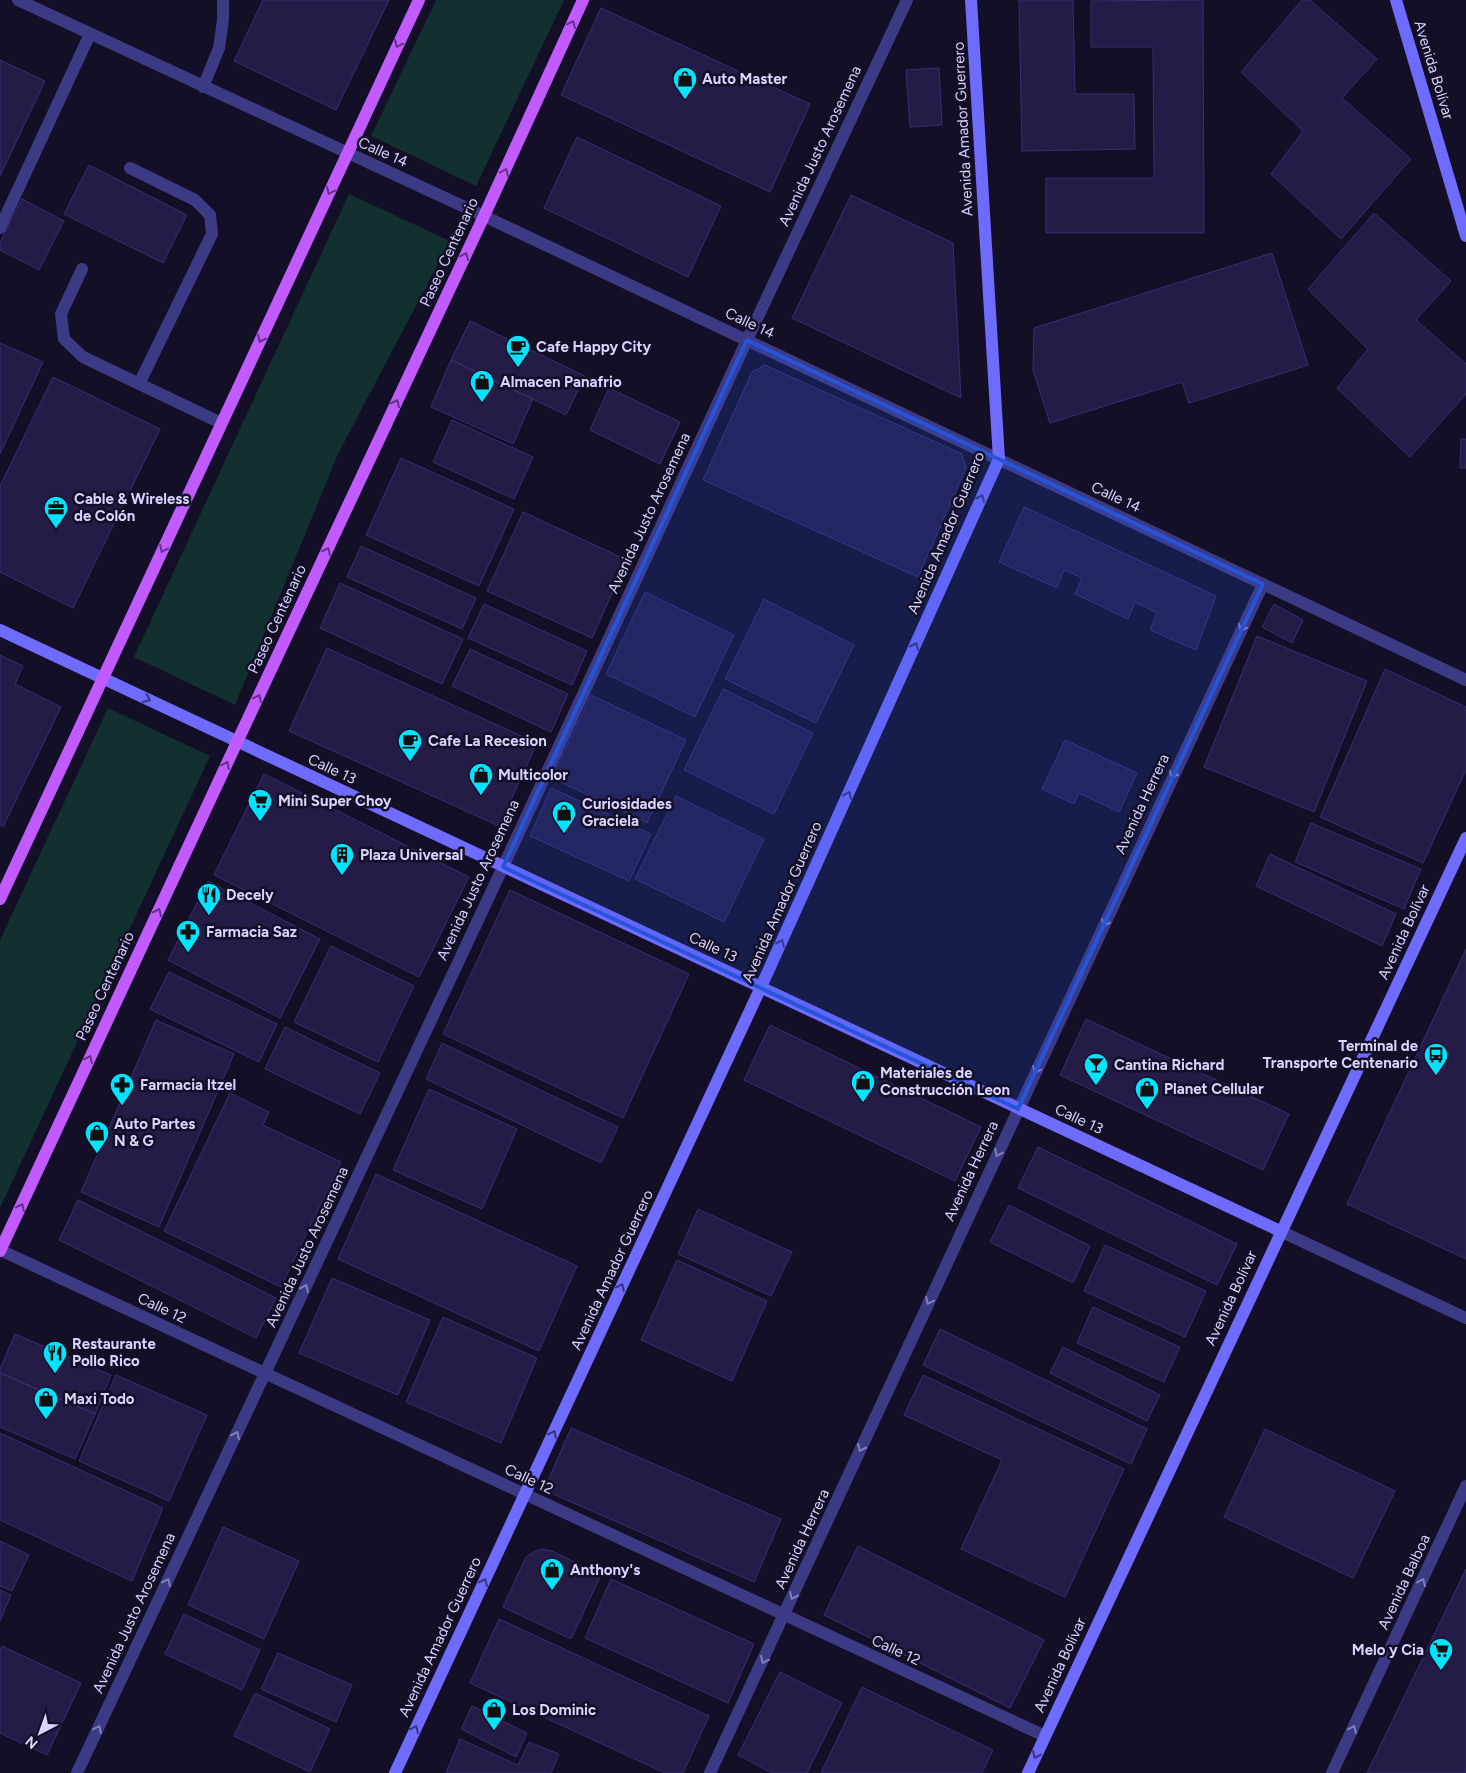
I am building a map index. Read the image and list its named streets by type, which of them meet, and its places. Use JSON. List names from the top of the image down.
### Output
{
  "streets": {
    "main road": [
      "Avenida Bolívar",
      "Avenida Amador Guerrero",
      "Paseo Centenario",
      "Calle 13"
    ],
    "street": [
      "Avenida Justo Arosemena",
      "Calle 14",
      "Avenida Herrera",
      "Calle 12",
      "Avenida Balboa"
    ]
  },
  "crossings": [
    ["Avenida Bolívar", "Calle 13"],
    ["Avenida Bolívar", "Calle 12"],
    ["Avenida Amador Guerrero", "Calle 14"],
    ["Avenida Amador Guerrero", "Calle 13"],
    ["Avenida Amador Guerrero", "Calle 12"],
    ["Avenida Justo Arosemena", "Calle 14"],
    ["Avenida Justo Arosemena", "Calle 13"],
    ["Avenida Justo Arosemena", "Calle 12"],
    ["Calle 14", "Paseo Centenario"],
    ["Calle 14", "Avenida Herrera"],
    ["Paseo Centenario", "Calle 13"],
    ["Paseo Centenario", "Calle 12"],
    ["Calle 13", "Avenida Herrera"],
    ["Avenida Herrera", "Calle 12"]
  ],
  "one_way": [
    "Avenida Amador Guerrero",
    "Avenida Justo Arosemena",
    "Paseo Centenario",
    "Avenida Herrera",
    "Avenida Balboa"
  ],
  "places": {
    "shop": [
      "Auto Master",
      "Almacen Panafrio",
      "Multicolor",
      "Curiosidades Graciela",
      "Materiales de Construcción Leon",
      "Planet Cellular",
      "Auto Partes N & G",
      "Maxi Todo",
      "Anthony's",
      "Los Dominic"
    ],
    "cafe": ["Cafe Happy City", "Cafe La Recesion"],
    "office": ["Cable & Wireless de Colón"],
    "supermarket": ["Mini Super Choy", "Melo y Cia"],
    "building": ["Plaza Universal"],
    "restaurant": ["Decely", "Restaurante Pollo Rico"],
    "pharmacy": ["Farmacia Saz", "Farmacia Itzel"],
    "bus stop": ["Terminal de Transporte Centenario"],
    "bar": ["Cantina Richard"]
  },
  "north": "bottom left"
}
